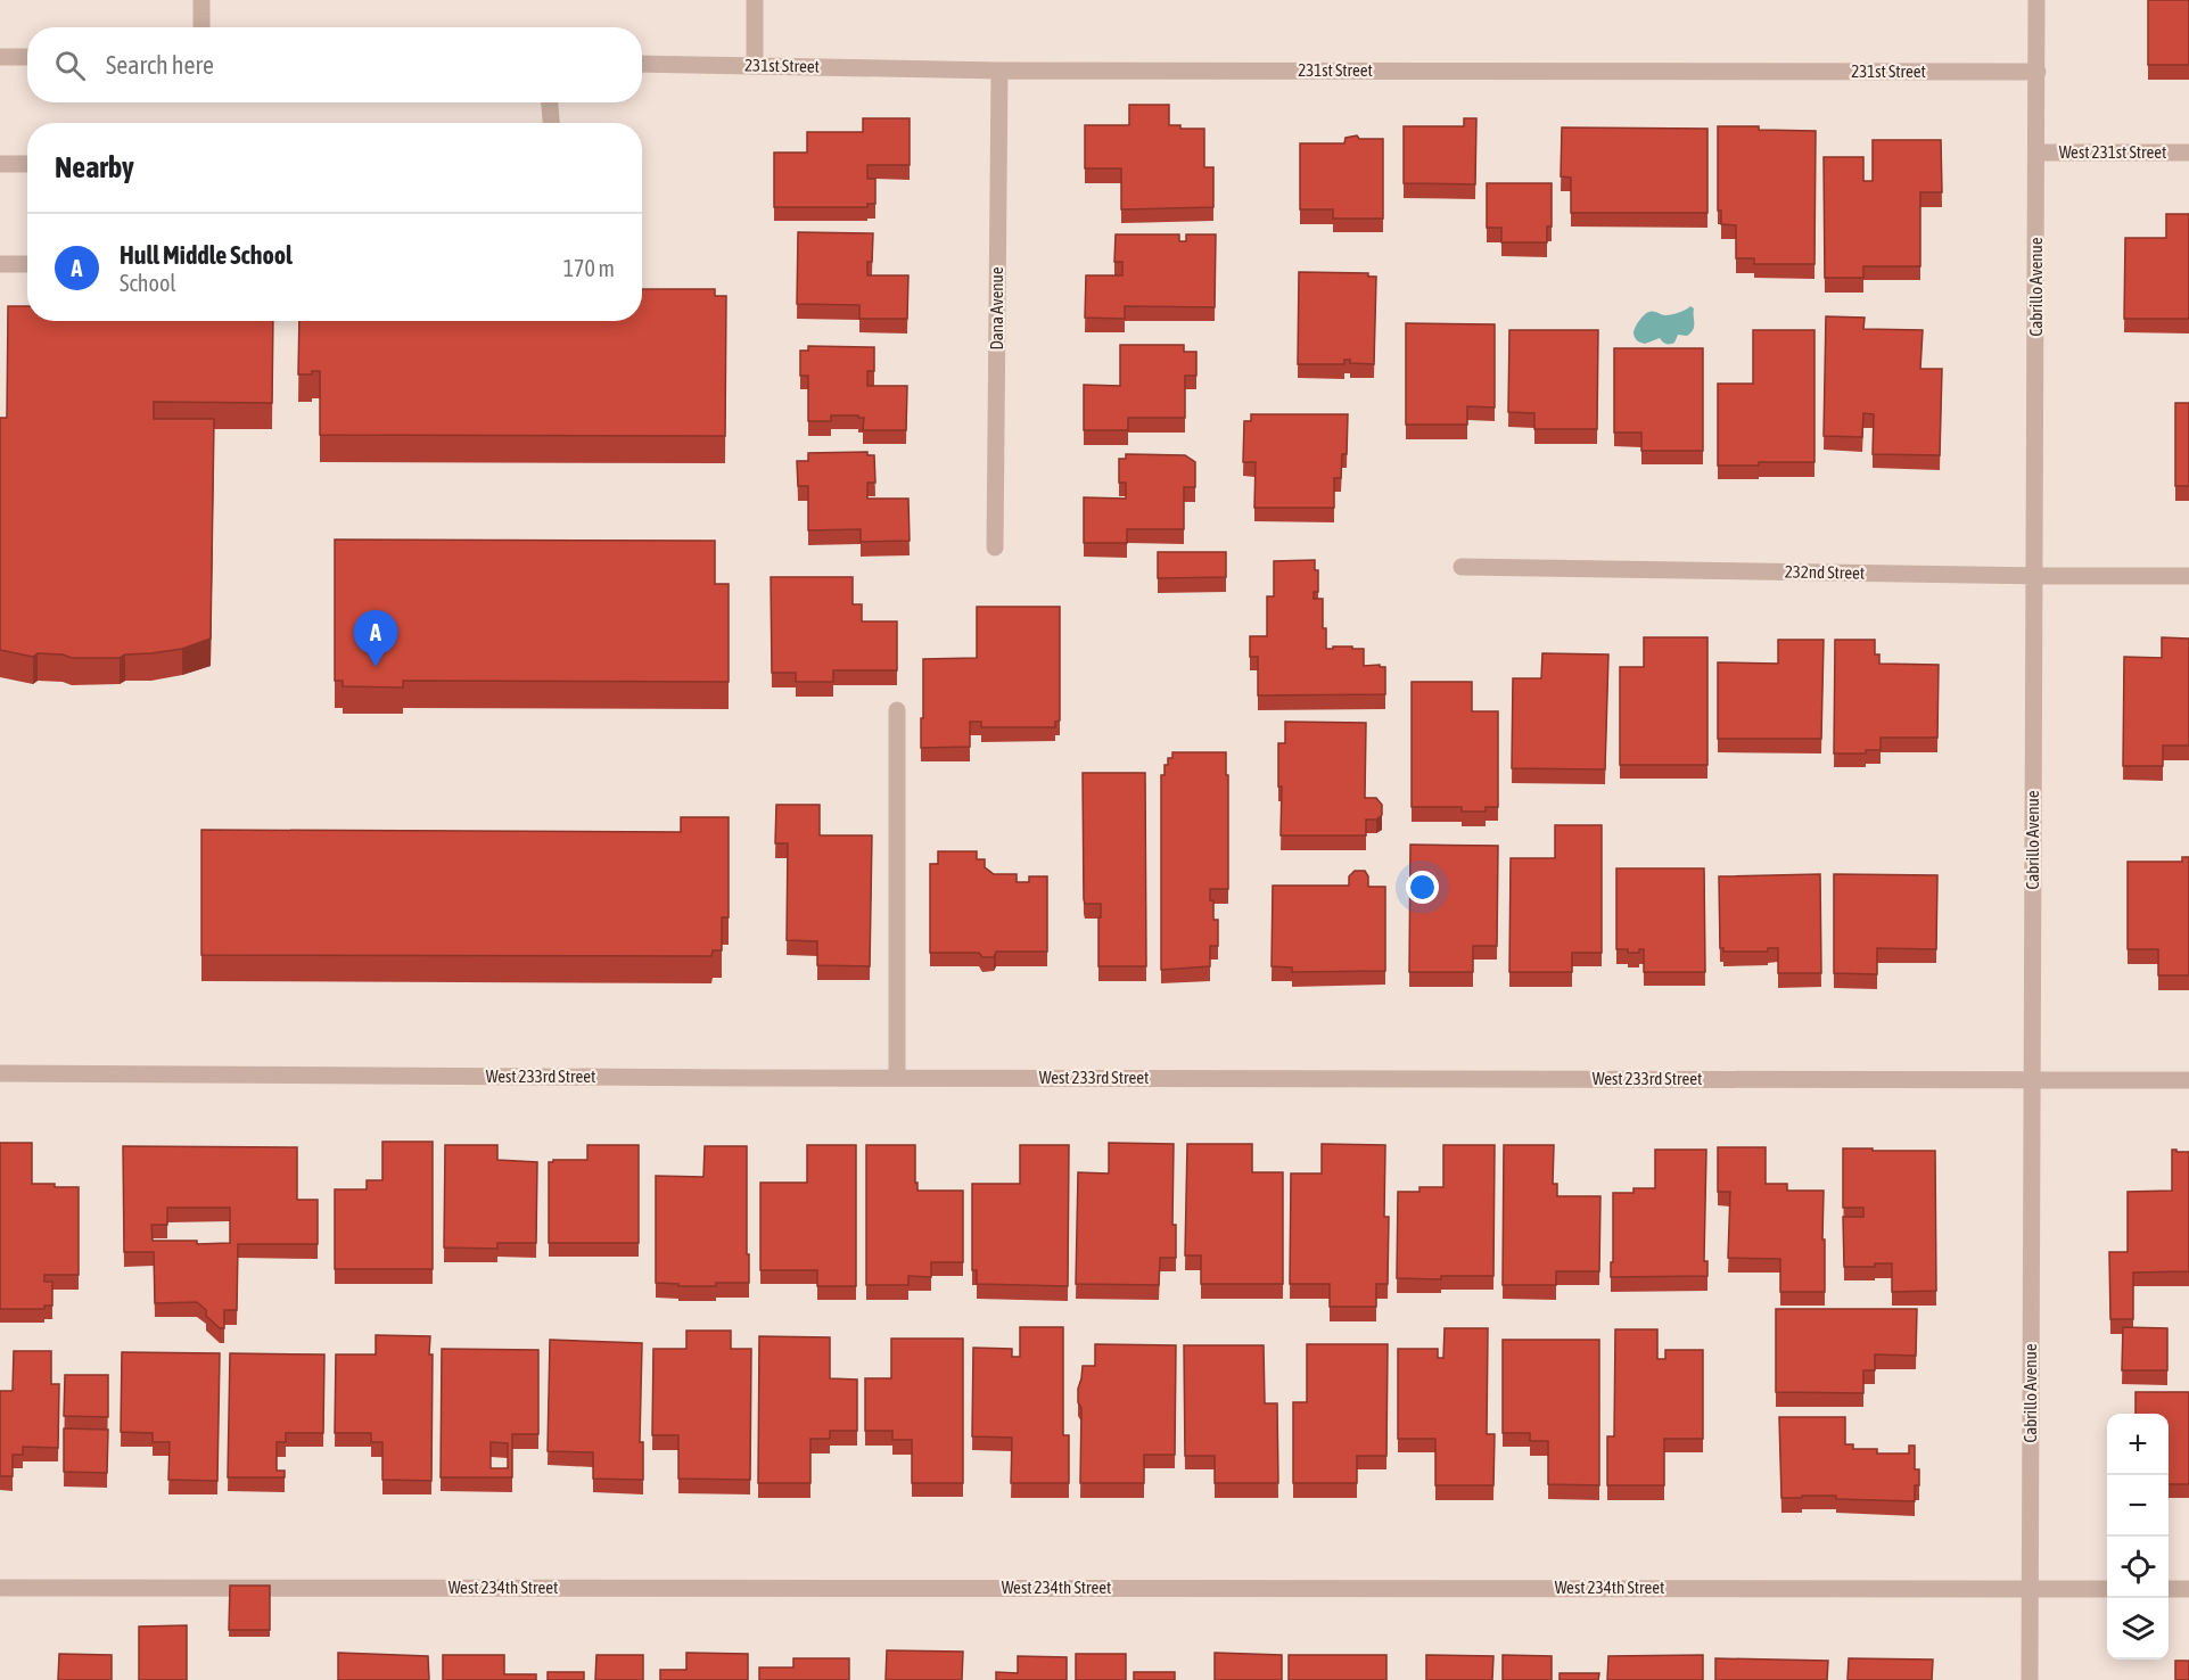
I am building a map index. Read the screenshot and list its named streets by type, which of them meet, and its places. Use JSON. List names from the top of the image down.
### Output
{
  "streets": {
    "street": [
      "231st Street",
      "West 231st Street",
      "Cabrillo Avenue",
      "Dana Avenue",
      "232nd Street",
      "West 233rd Street",
      "West 234th Street"
    ]
  },
  "crossings": [
    ["231st Street", "Cabrillo Avenue"],
    ["231st Street", "Dana Avenue"],
    ["West 231st Street", "Cabrillo Avenue"],
    ["Cabrillo Avenue", "232nd Street"],
    ["Cabrillo Avenue", "West 233rd Street"],
    ["Cabrillo Avenue", "West 234th Street"]
  ],
  "page": {
    "search": "Search here",
    "heading": "Nearby",
    "list": [
      {
        "mark": "A",
        "name": "Hull Middle School",
        "note": "School",
        "value": "170 m"
      }
    ],
    "pins": "A",
    "map_buttons": ["+", "−"]
  }
}
